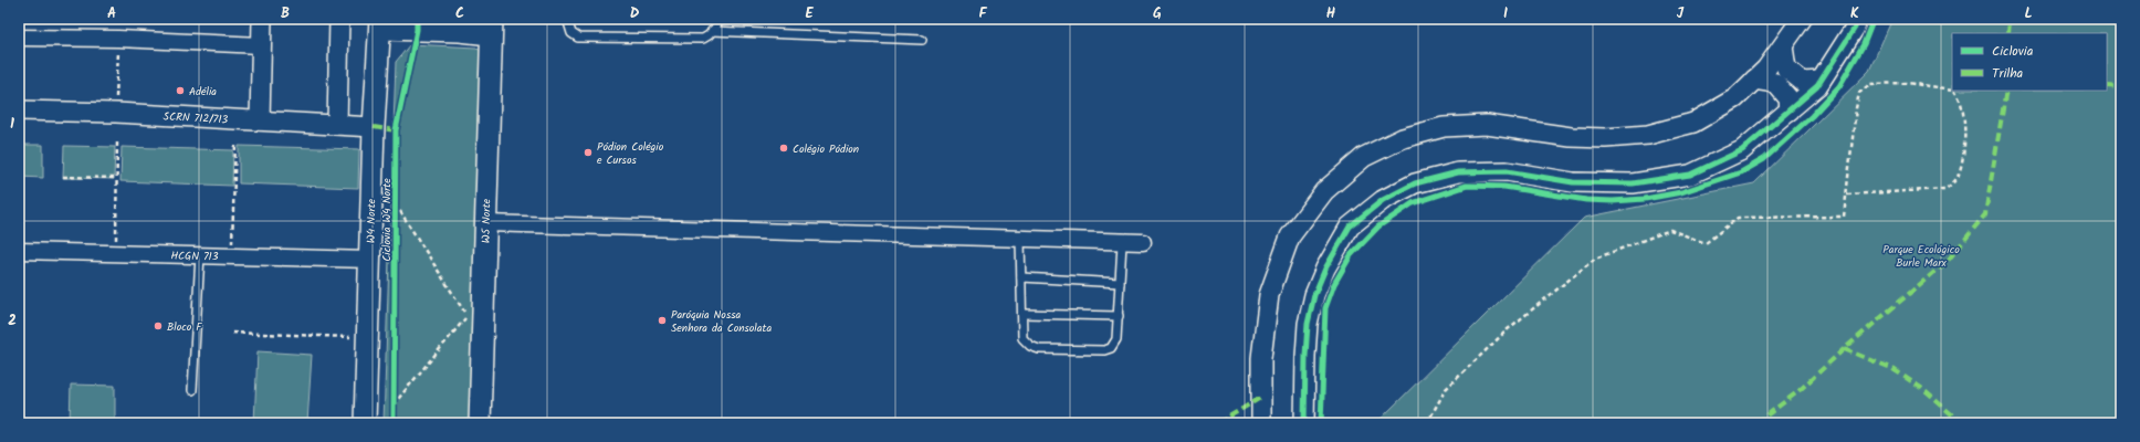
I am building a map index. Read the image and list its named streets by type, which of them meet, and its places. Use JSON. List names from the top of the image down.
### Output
{
  "streets": {
    "main road": ["W4 Norte", "W5 Norte"],
    "street": ["SCRN 712/713", "HCGN 713"],
    "cycle path": ["Ciclovia W4 Norte"]
  },
  "crossings": [
    ["SCRN 712/713", "W4 Norte"],
    ["W4 Norte", "HCGN 713"]
  ],
  "parks": ["Parque Ecológico Burle Marx"],
  "places": [
    "Adélia",
    "Colégio Pódion",
    "Pódion Colégio e Cursos",
    "Paróquia Nossa Senhora da Consolata",
    "Bloco F"
  ],
  "legend": ["Ciclovia", "Trilha"],
  "grid": {
    "columns": [
      "A",
      "B",
      "C",
      "D",
      "E",
      "F",
      "G",
      "H",
      "I",
      "J",
      "K",
      "L"
    ],
    "rows": ["1", "2"]
  }
}
